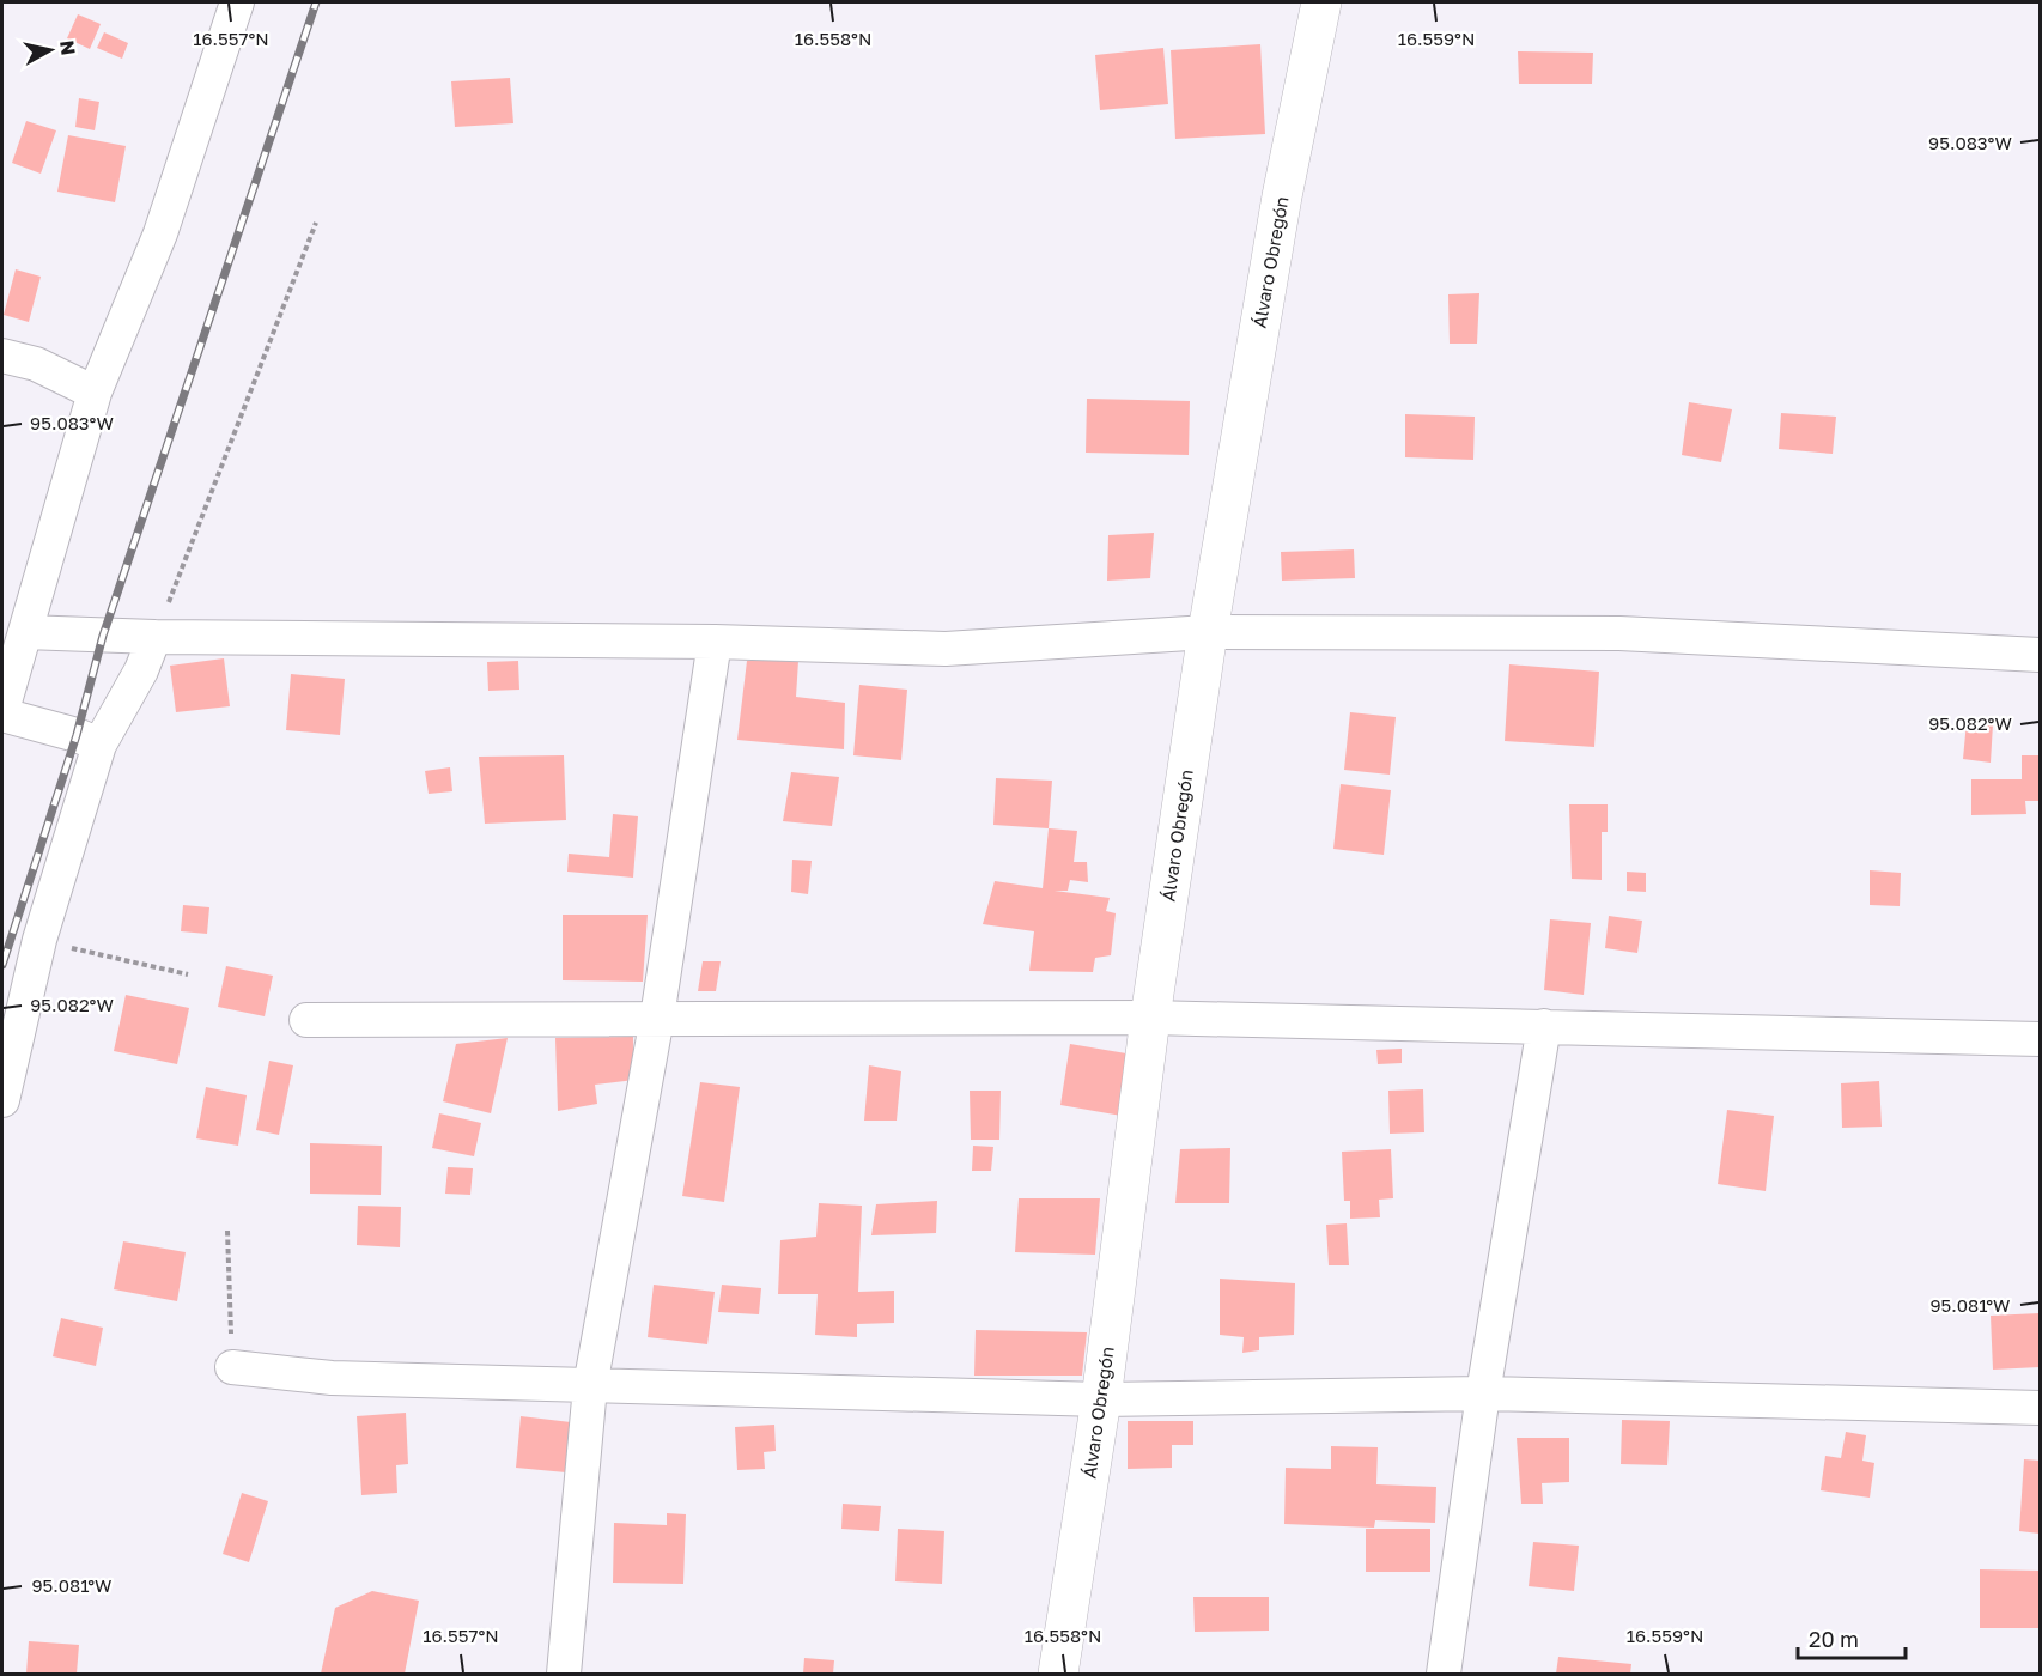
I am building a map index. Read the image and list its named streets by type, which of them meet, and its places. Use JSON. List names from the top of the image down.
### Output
{
  "streets": {
    "street": ["Álvaro Obregón"]
  },
  "scale_bar": "20 m",
  "north": "right",
  "coordinates": [
    "16.557°N",
    "16.558°N",
    "16.559°N",
    "95.083°W",
    "95.082°W",
    "95.081°W"
  ]
}
